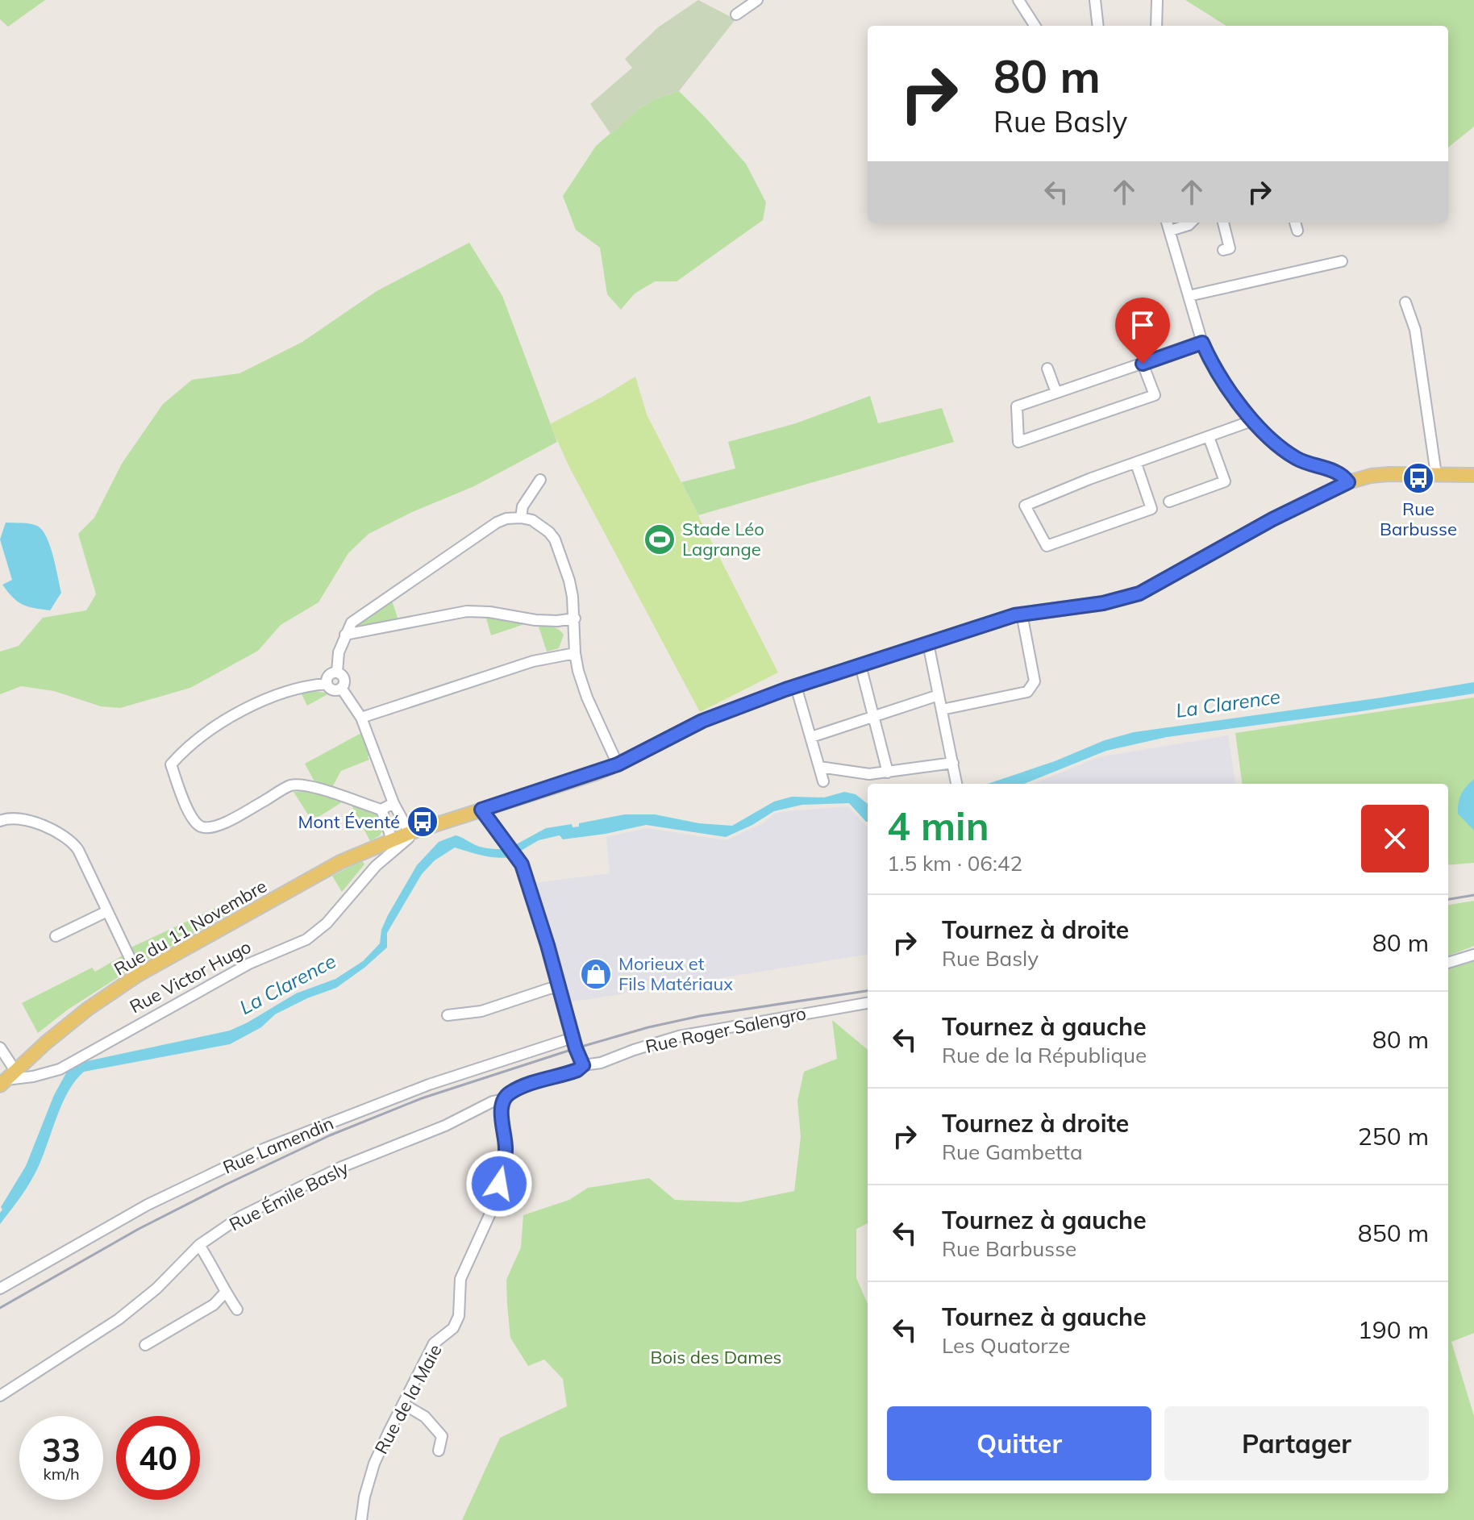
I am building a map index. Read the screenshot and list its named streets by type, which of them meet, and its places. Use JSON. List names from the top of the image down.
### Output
{
  "streets": {
    "main road": ["Rue du 11 Novembre"],
    "street": [
      "Rue Victor Hugo",
      "Rue Roger Salengro",
      "Rue Lamendin",
      "Rue Émile Basly",
      "Rue de la Maie"
    ]
  },
  "crossings": [
    ["Rue du 11 Novembre", "Rue Victor Hugo"],
    ["Rue Roger Salengro", "Rue Émile Basly"],
    ["Rue Roger Salengro", "Rue de la Maie"],
    ["Rue Émile Basly", "Rue de la Maie"]
  ],
  "water": ["La Clarence"],
  "parks": ["Bois des Dames"],
  "places": {
    "bus stop": ["Rue Barbusse", "Mont Éventé"],
    "sports": ["Stade Léo Lagrange"],
    "shop": ["Morieux et Fils Matériaux"]
  },
  "page": {
    "turn": ["80 m", "Rue Basly"],
    "heading": ["4 min", "1.5 km · 06:42"],
    "list": [
      {
        "name": "Tournez à droite",
        "note": "Rue Basly",
        "value": "80 m"
      },
      {
        "name": "Tournez à gauche",
        "note": "Rue de la République",
        "value": "80 m"
      },
      {
        "name": "Tournez à droite",
        "note": "Rue Gambetta",
        "value": "250 m"
      },
      {
        "name": "Tournez à gauche",
        "note": "Rue Barbusse",
        "value": "850 m"
      },
      {
        "name": "Tournez à gauche",
        "note": "Les Quatorze",
        "value": "190 m"
      }
    ],
    "buttons": ["Quitter", "Partager"],
    "speed": "33 km/h",
    "limit": "40"
  }
}
